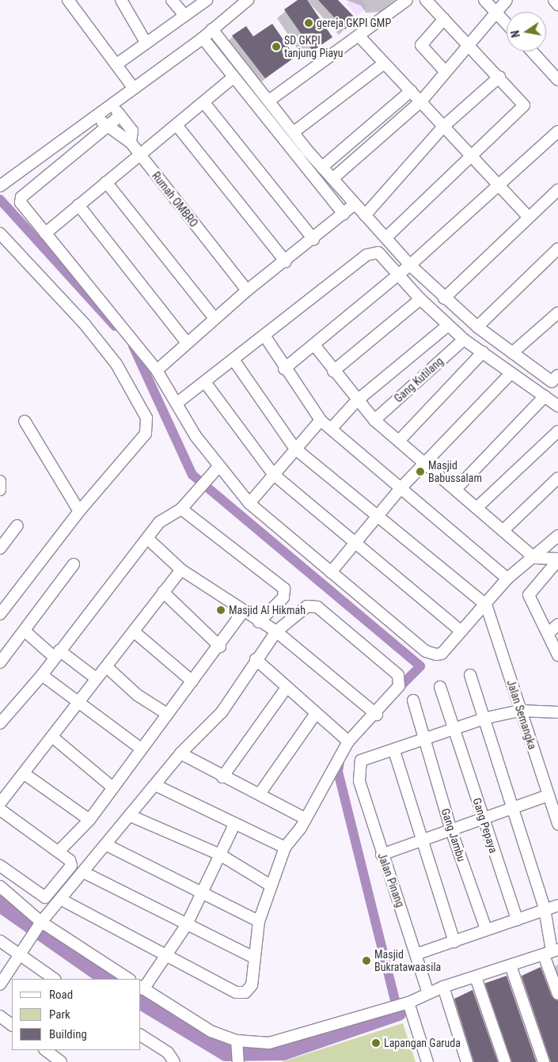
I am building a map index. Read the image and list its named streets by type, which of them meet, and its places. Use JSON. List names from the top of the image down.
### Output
{
  "streets": {
    "street": [
      "Rumah OMBRO",
      "Gang Kutilang",
      "Jalan Semangka",
      "Gang Pepaya",
      "Gang Jambu",
      "Jalan Pinang"
    ]
  },
  "places": [
    "gereja GKPI GMP",
    "SD GKPI tanjung Piayu",
    "Masjid Babussalam",
    "Masjid Al Hikmah",
    "Masjid Bukratawaasila",
    "Lapangan Garuda"
  ],
  "legend": ["Road", "Park", "Building"],
  "north": "left"
}
